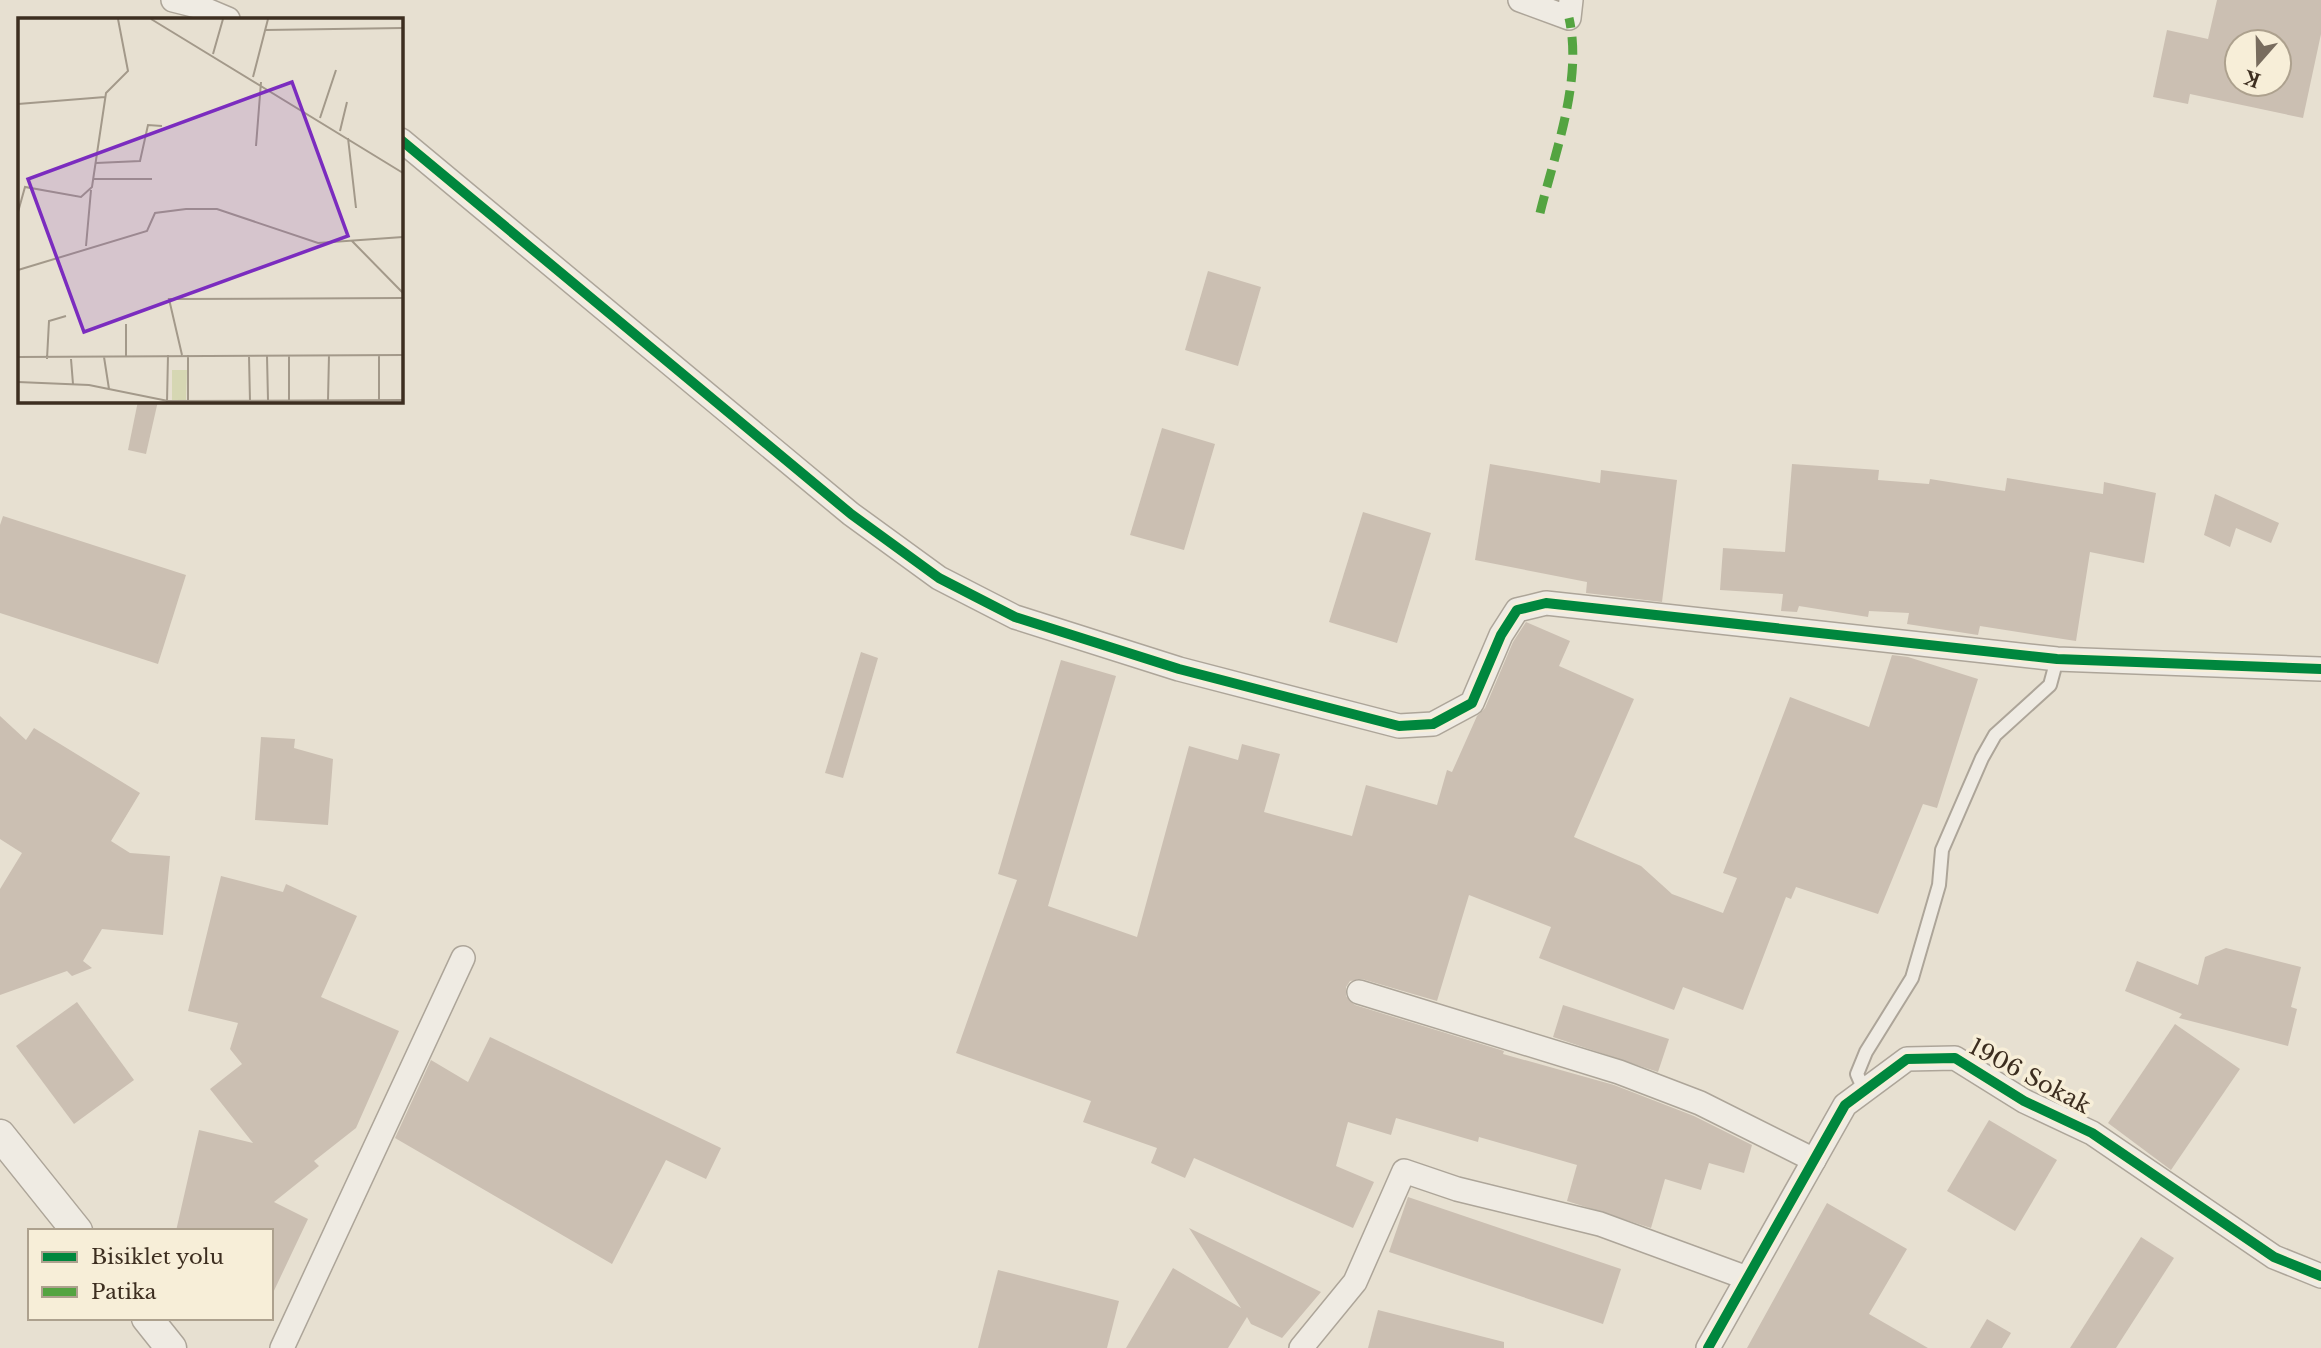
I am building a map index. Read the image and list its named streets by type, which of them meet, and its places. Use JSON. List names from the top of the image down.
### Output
{
  "streets": {
    "street": ["1906 Sokak"]
  },
  "legend": ["Bisiklet yolu", "Patika"],
  "north": "bottom"
}
